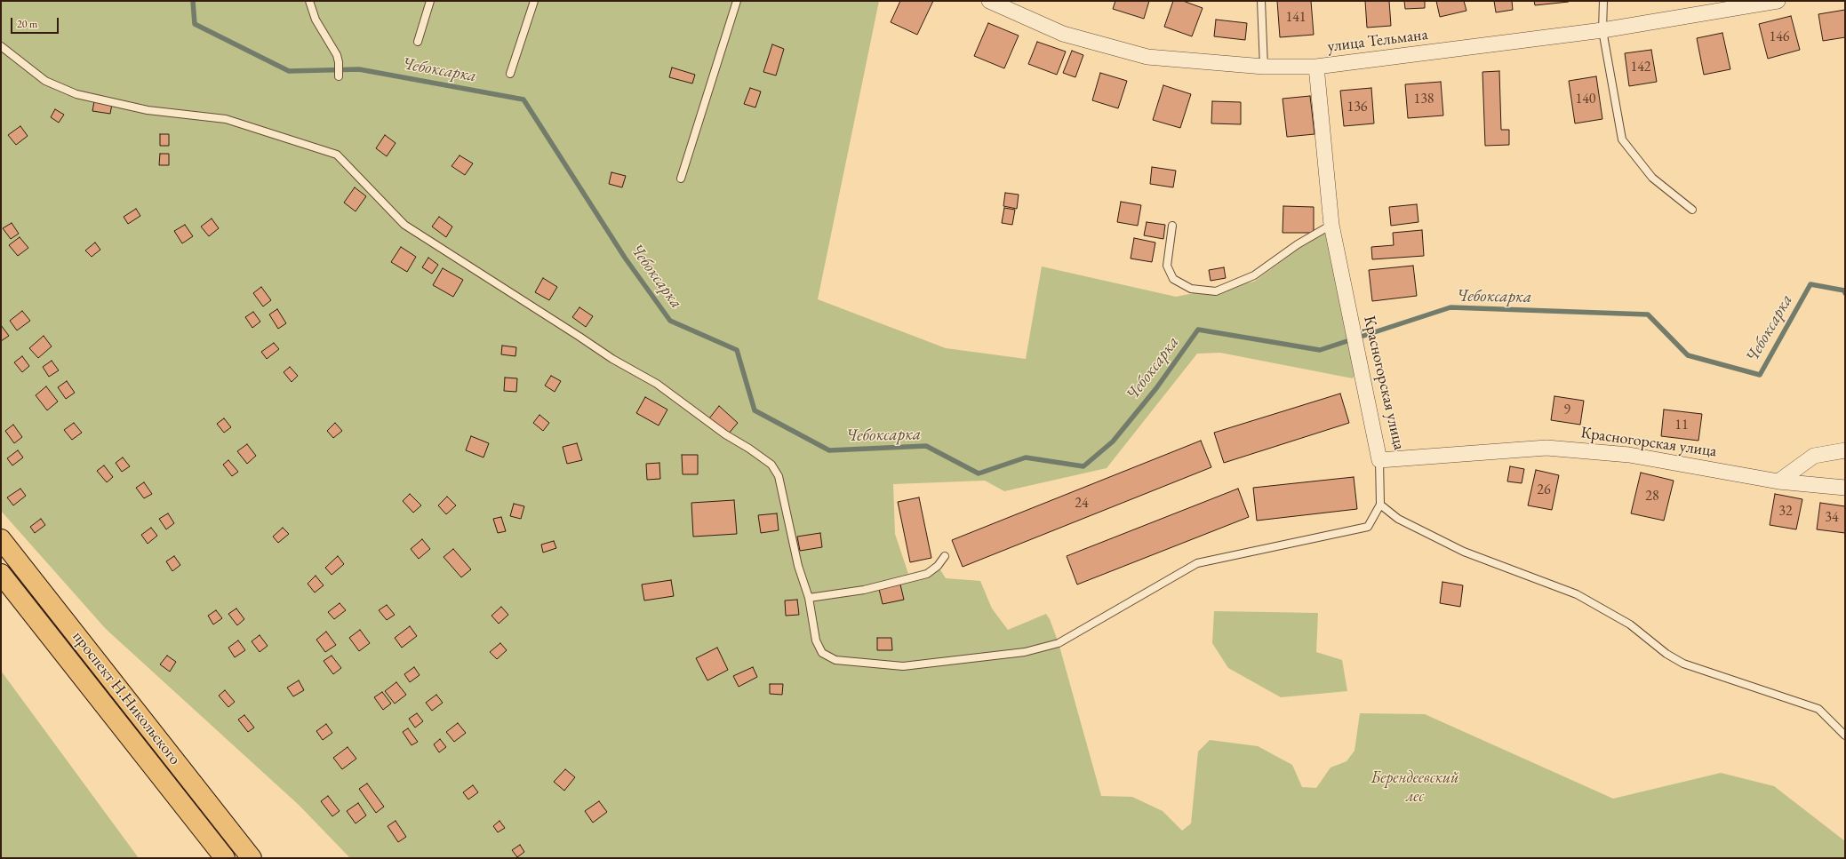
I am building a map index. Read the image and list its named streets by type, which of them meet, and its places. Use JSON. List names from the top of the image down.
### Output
{
  "streets": {
    "main road": ["проспект Н.Никольского"],
    "street": ["улица Тельмана", "Красногорская улица"]
  },
  "crossings": [
    ["улица Тельмана", "Красногорская улица"]
  ],
  "water": ["Чебоксарка"],
  "parks": ["Берендеевский лес"],
  "house_numbers": [
    "141",
    "146",
    "142",
    "138",
    "140",
    "136",
    "9",
    "11",
    "26",
    "28",
    "24",
    "32",
    "34"
  ],
  "scale_bar": "20 m"
}
